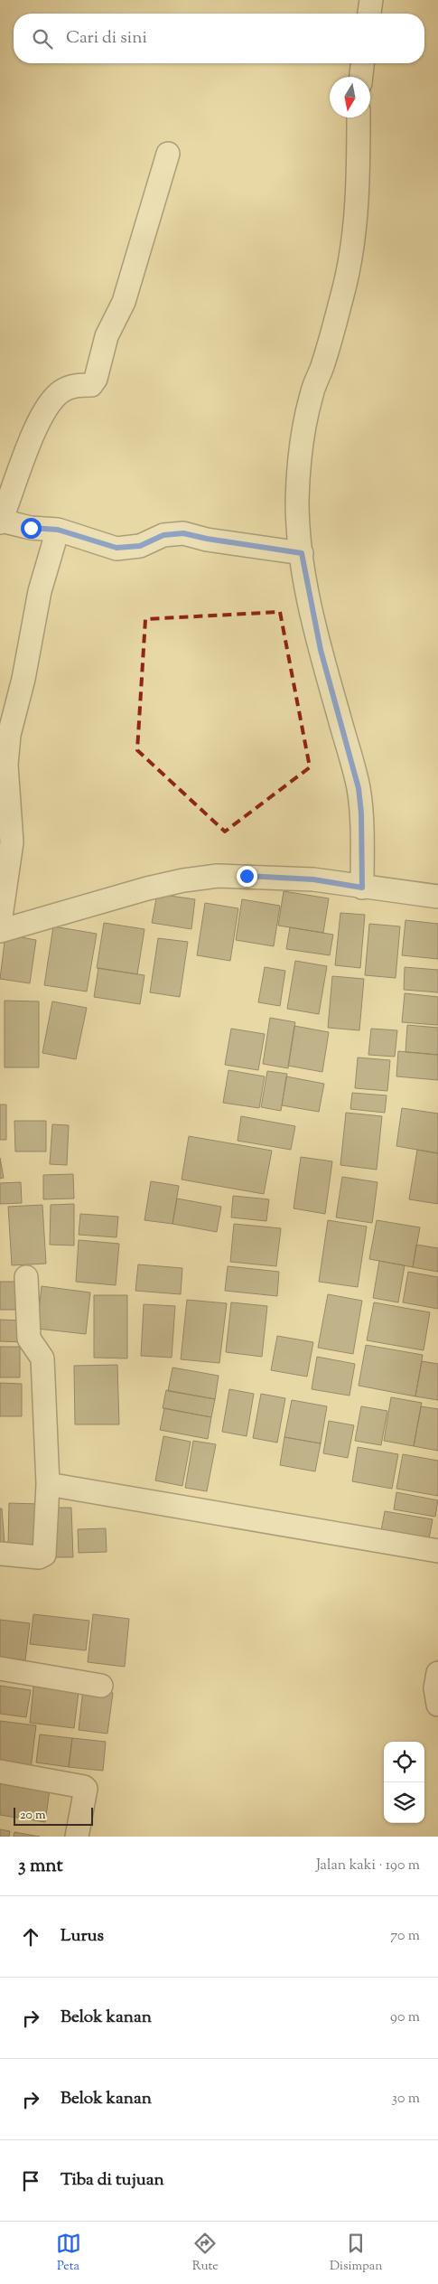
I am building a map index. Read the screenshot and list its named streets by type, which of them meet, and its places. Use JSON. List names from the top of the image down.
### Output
{
  "scale_bar": "20 m",
  "north": "bottom",
  "page": {
    "search": "Cari di sini",
    "scale": "20 m",
    "heading": ["3 mnt", "Jalan kaki · 190 m"],
    "list": [
      ["Lurus", "70 m"],
      ["Belok kanan", "90 m"],
      ["Belok kanan", "30 m"],
      "Tiba di tujuan"
    ],
    "nav": ["Peta", "Rute", "Disimpan"]
  }
}
